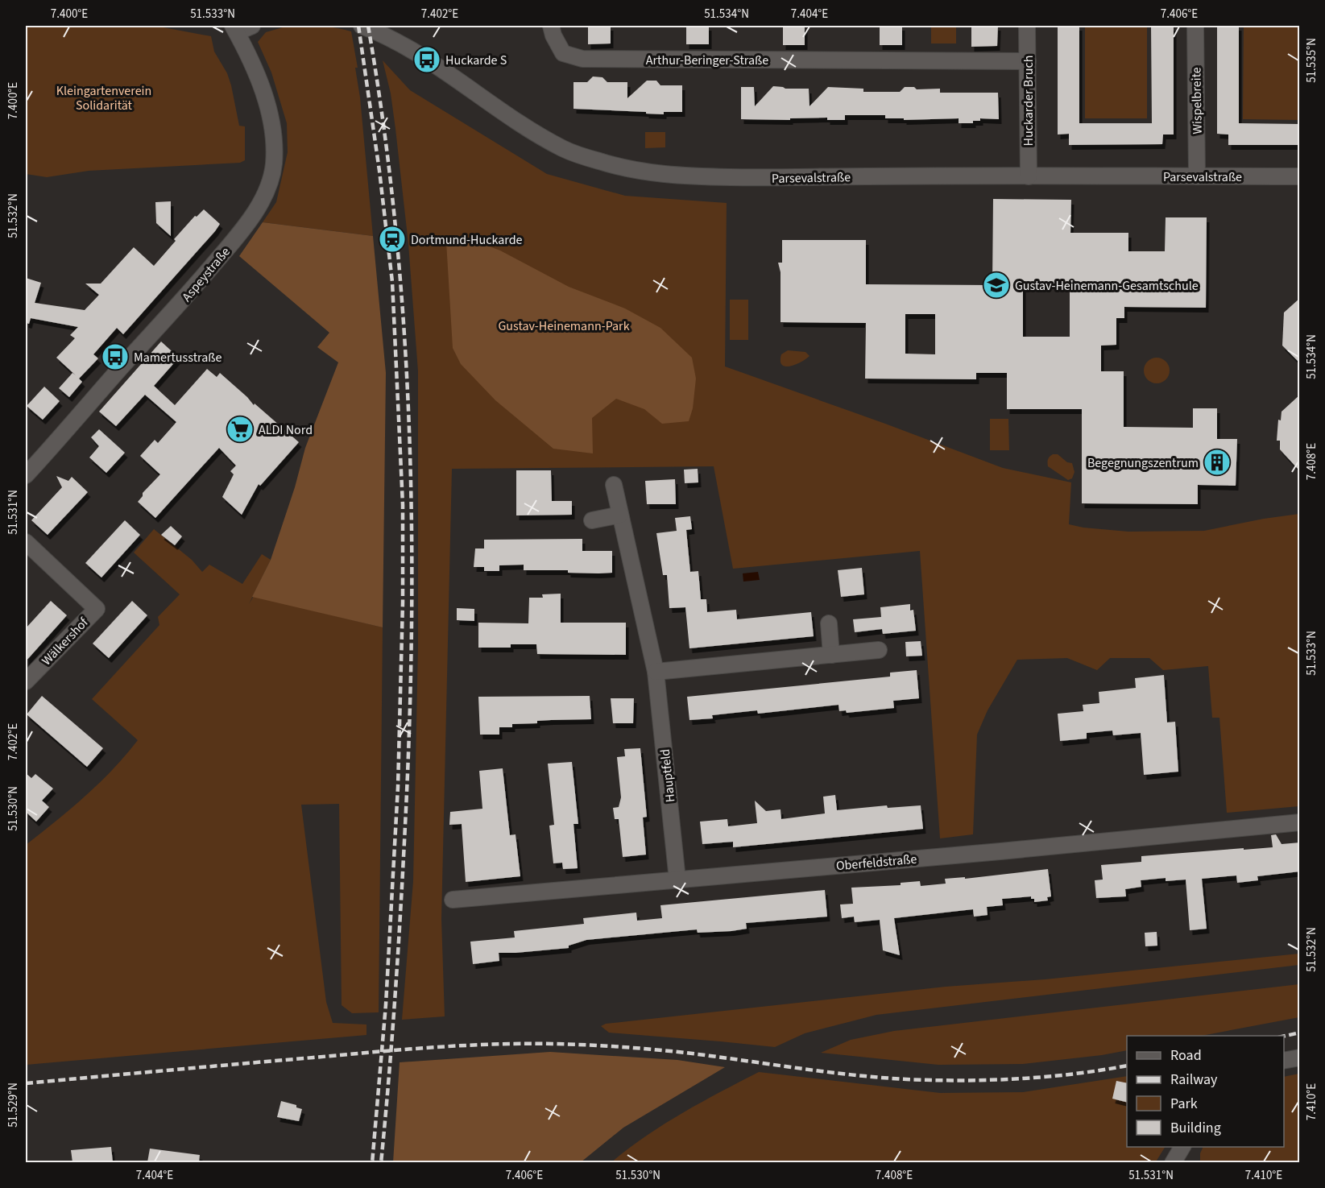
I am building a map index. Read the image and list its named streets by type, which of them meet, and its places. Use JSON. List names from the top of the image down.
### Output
{
  "streets": {
    "street": [
      "Arthur-Beringer-Straße",
      "Huckarder Bruch",
      "Wispelbreite",
      "Parsevalstraße",
      "Aspeystraße",
      "Wälkershof",
      "Hauptfeld",
      "Oberfeldstraße"
    ]
  },
  "crossings": [
    ["Arthur-Beringer-Straße", "Huckarder Bruch"],
    ["Huckarder Bruch", "Parsevalstraße"],
    ["Wispelbreite", "Parsevalstraße"],
    ["Hauptfeld", "Oberfeldstraße"]
  ],
  "parks": ["Kleingartenverein Solidarität", "Gustav-Heinemann-Park"],
  "places": {
    "bus stop": ["Huckarde S", "Mamertusstraße"],
    "station": ["Dortmund-Huckarde"],
    "school or university": ["Gustav-Heinemann-Gesamtschule"],
    "supermarket": ["ALDI Nord"],
    "building": ["Begegnungszentrum"]
  },
  "legend": [
    "Road",
    "Railway",
    "Park",
    "Building"
  ],
  "coordinates": [
    "7.400°E",
    "51.533°N",
    "7.402°E",
    "51.534°N",
    "7.404°E",
    "7.406°E",
    "51.535°N",
    "51.532°N",
    "7.408°E",
    "51.531°N",
    "51.530°N",
    "7.410°E",
    "51.529°N"
  ]
}
